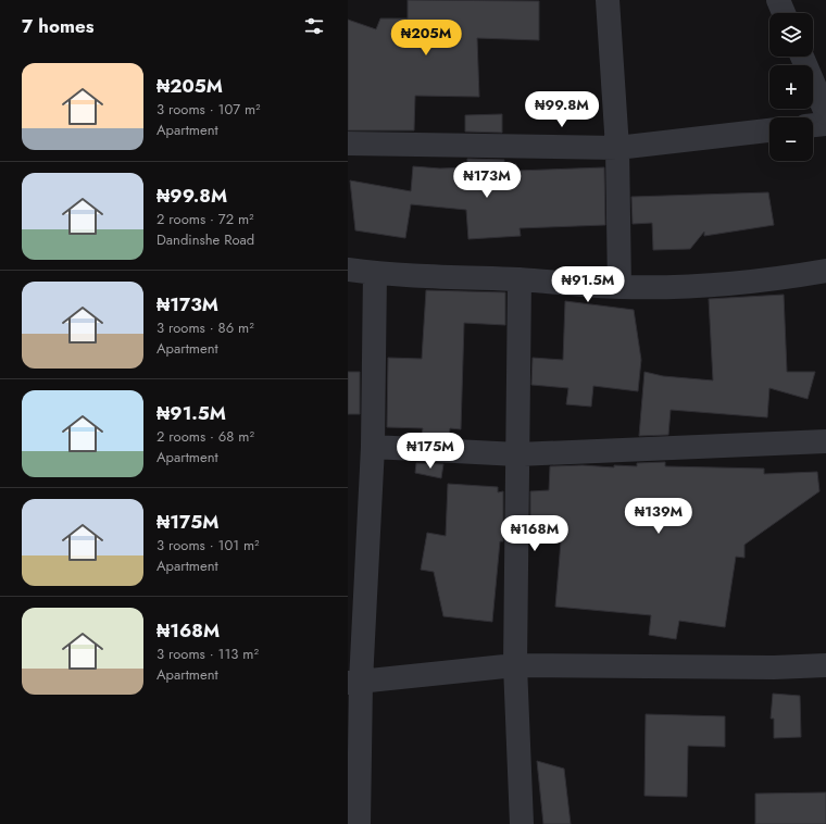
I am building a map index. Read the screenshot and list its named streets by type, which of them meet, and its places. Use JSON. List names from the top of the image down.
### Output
{
  "page": {
    "heading": "7 homes",
    "map_buttons": ["+", "−"],
    "price": [
      "₦205M",
      "₦99.8M",
      "₦173M",
      "₦91.5M",
      "₦175M",
      "₦139M",
      "₦168M"
    ],
    "list": [
      {
        "name": "₦205M",
        "note": "3 rooms · 107 m² · Apartment"
      },
      {
        "name": "₦99.8M",
        "note": "2 rooms · 72 m² · Dandinshe Road"
      },
      {
        "name": "₦173M",
        "note": "3 rooms · 86 m² · Apartment"
      },
      {
        "name": "₦91.5M",
        "note": "2 rooms · 68 m² · Apartment"
      },
      {
        "name": "₦175M",
        "note": "3 rooms · 101 m² · Apartment"
      },
      {
        "name": "₦168M",
        "note": "3 rooms · 113 m² · Apartment"
      }
    ]
  }
}
